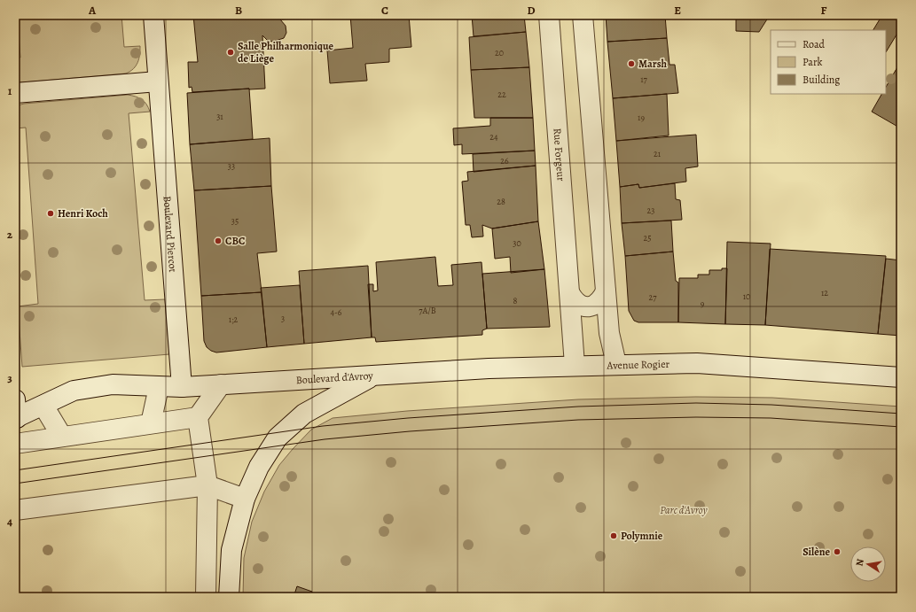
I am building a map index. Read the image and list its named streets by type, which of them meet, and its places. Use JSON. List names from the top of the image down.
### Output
{
  "streets": {
    "street": [
      "Rue Forgeur",
      "Boulevard Piercot",
      "Avenue Rogier",
      "Boulevard d'Avroy"
    ]
  },
  "crossings": [
    ["Rue Forgeur", "Avenue Rogier"],
    ["Boulevard Piercot", "Boulevard d'Avroy"],
    ["Avenue Rogier", "Boulevard d'Avroy"]
  ],
  "parks": ["Parc d'Avroy"],
  "places": [
    "Salle Philharmonique de Liège",
    "Marsh",
    "Henri Koch",
    "CBC",
    "Polymnie",
    "Silène"
  ],
  "house_numbers": [
    "20",
    "17",
    "22",
    "31",
    "19",
    "24",
    "21",
    "26",
    "33",
    "28",
    "23",
    "35",
    "25",
    "30",
    "12",
    "10",
    "27",
    "8",
    "9",
    "7A/B",
    "4-6",
    "3",
    "1;2"
  ],
  "legend": ["Road", "Park", "Building"],
  "north": "left",
  "grid": {
    "columns": [
      "A",
      "B",
      "C",
      "D",
      "E",
      "F"
    ],
    "rows": [
      "1",
      "2",
      "3",
      "4"
    ]
  }
}
